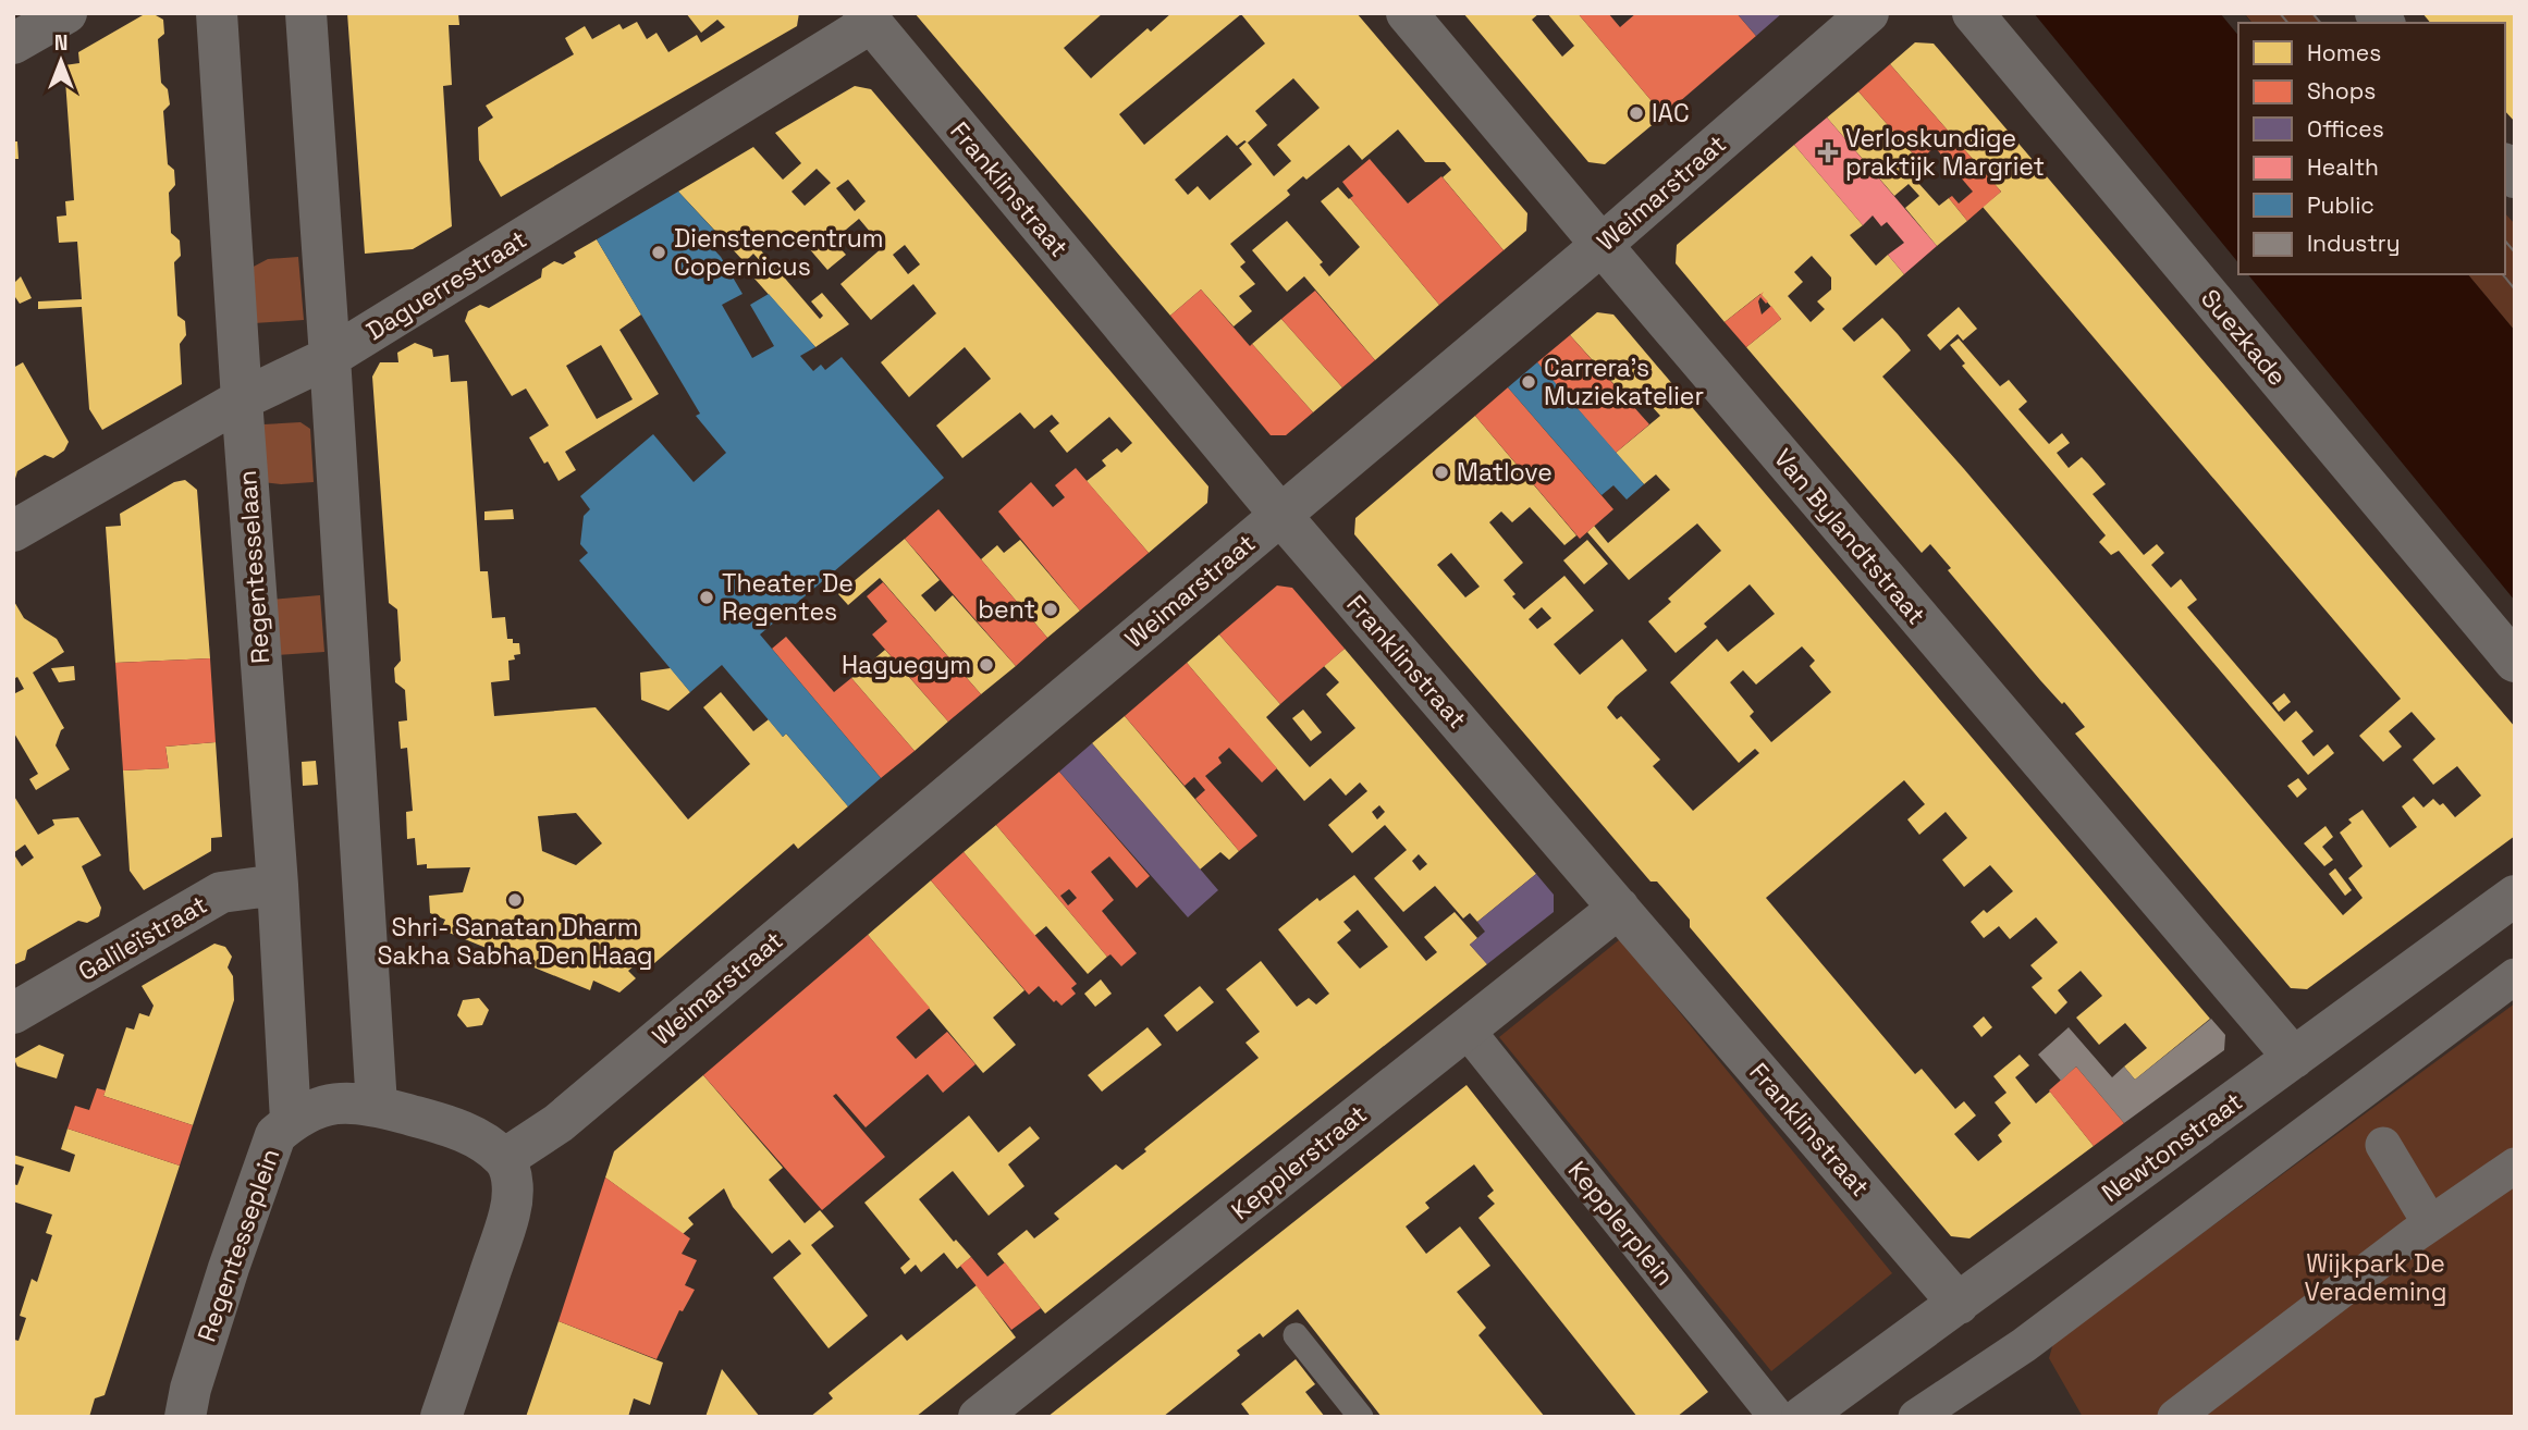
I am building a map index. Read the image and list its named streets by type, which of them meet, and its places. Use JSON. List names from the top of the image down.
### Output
{
  "streets": {
    "street": [
      "Franklinstraat",
      "Weimarstraat",
      "Daguerrestraat",
      "Suezkade",
      "Van Bylandtstraat",
      "Regentesselaan",
      "Galileïstraat",
      "Newtonstraat",
      "Kepplerstraat",
      "Kepplerplein",
      "Regentesseplein"
    ]
  },
  "crossings": [
    ["Franklinstraat", "Weimarstraat"],
    ["Franklinstraat", "Daguerrestraat"],
    ["Franklinstraat", "Newtonstraat"],
    ["Franklinstraat", "Kepplerstraat"],
    ["Weimarstraat", "Van Bylandtstraat"],
    ["Weimarstraat", "Regentesseplein"],
    ["Daguerrestraat", "Regentesselaan"],
    ["Van Bylandtstraat", "Newtonstraat"],
    ["Regentesselaan", "Galileïstraat"],
    ["Regentesselaan", "Regentesseplein"],
    ["Kepplerstraat", "Kepplerplein"]
  ],
  "parks": ["Wijkpark De Verademing"],
  "places": {
    "other": [
      "IAC",
      "Dienstencentrum Copernicus",
      "Carrera's Muziekatelier",
      "Matlove",
      "Theater De Regentes",
      "bent",
      "Haguegym",
      "Shri- Sanatan Dharm Sakha Sabha Den Haag"
    ],
    "health": ["Verloskundige praktijk Margriet"]
  },
  "legend": [
    "Homes",
    "Shops",
    "Offices",
    "Health",
    "Public",
    "Industry"
  ],
  "north": "top"
}
